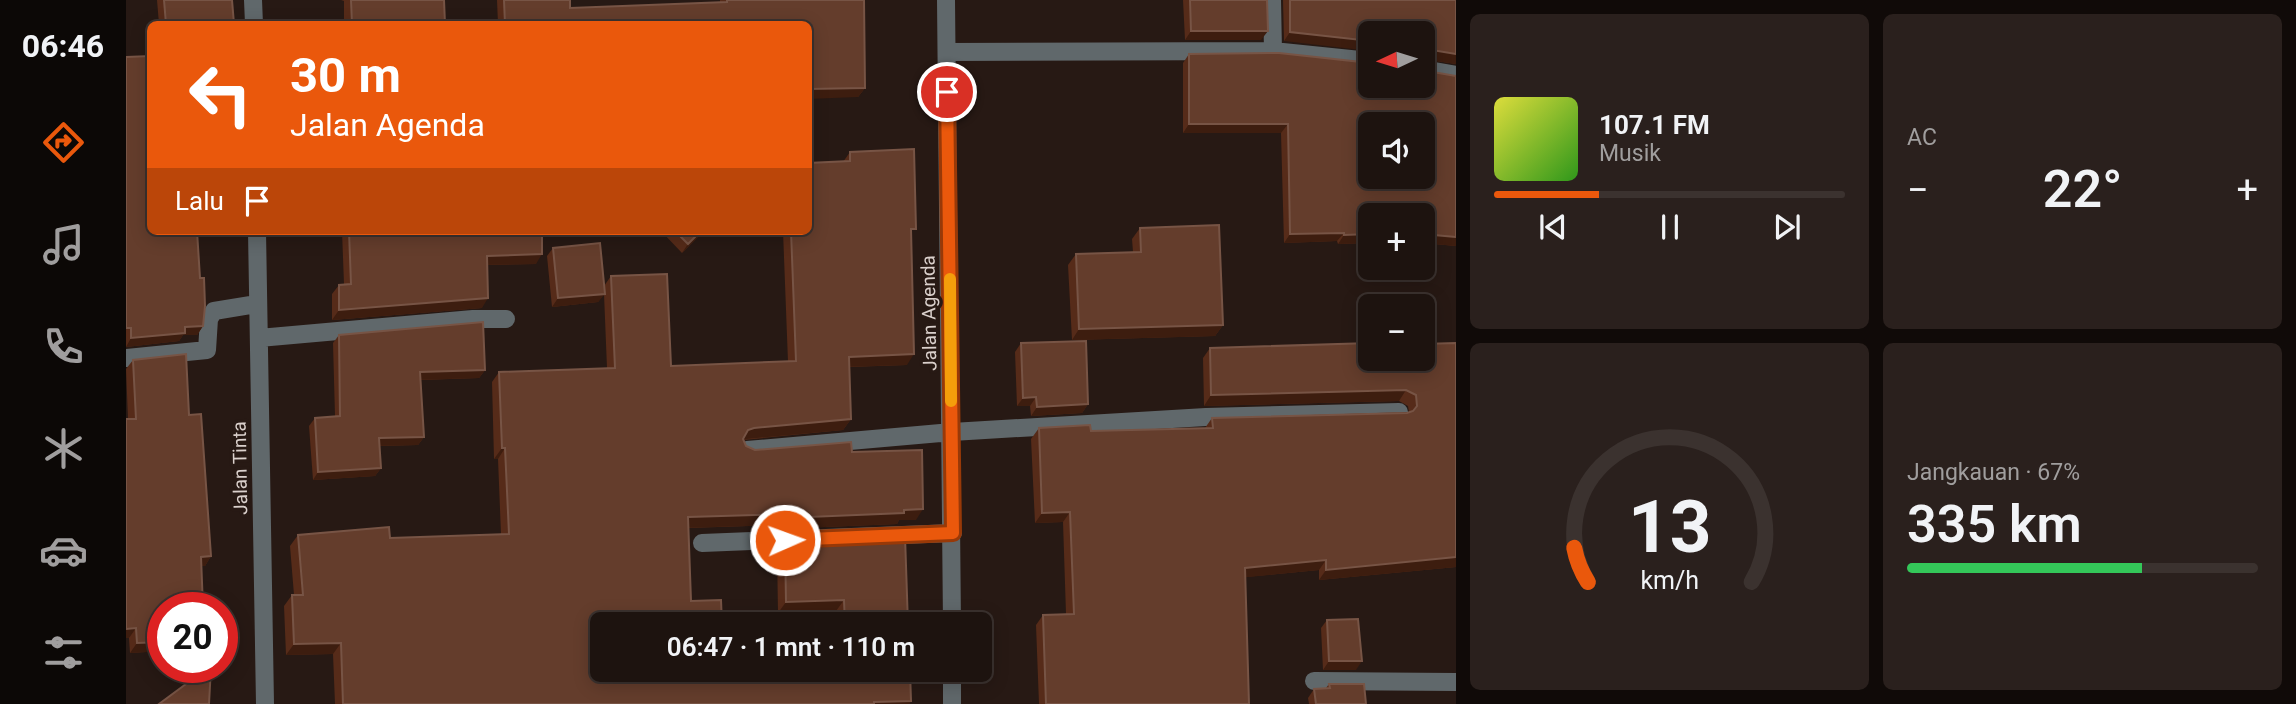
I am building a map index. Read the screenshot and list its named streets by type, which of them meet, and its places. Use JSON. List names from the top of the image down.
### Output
{
  "streets": {
    "street": ["Jalan Agenda", "Jalan Tinta"]
  },
  "north": "left",
  "page": {
    "tabs": "06:46",
    "tile": [
      "AC",
      ["Jangkauan · 67%", "335 km"]
    ],
    "map_buttons": ["+", "−"],
    "turn": ["30 m", "Jalan Agenda"],
    "song": ["107.1 FM", "Musik"],
    "heat": ["−", "22°", "+"],
    "then": "Lalu",
    "limit": "20",
    "trip": "06:47 · 1 mnt · 110 m",
    "gauge": ["13", "km/h"]
  }
}
